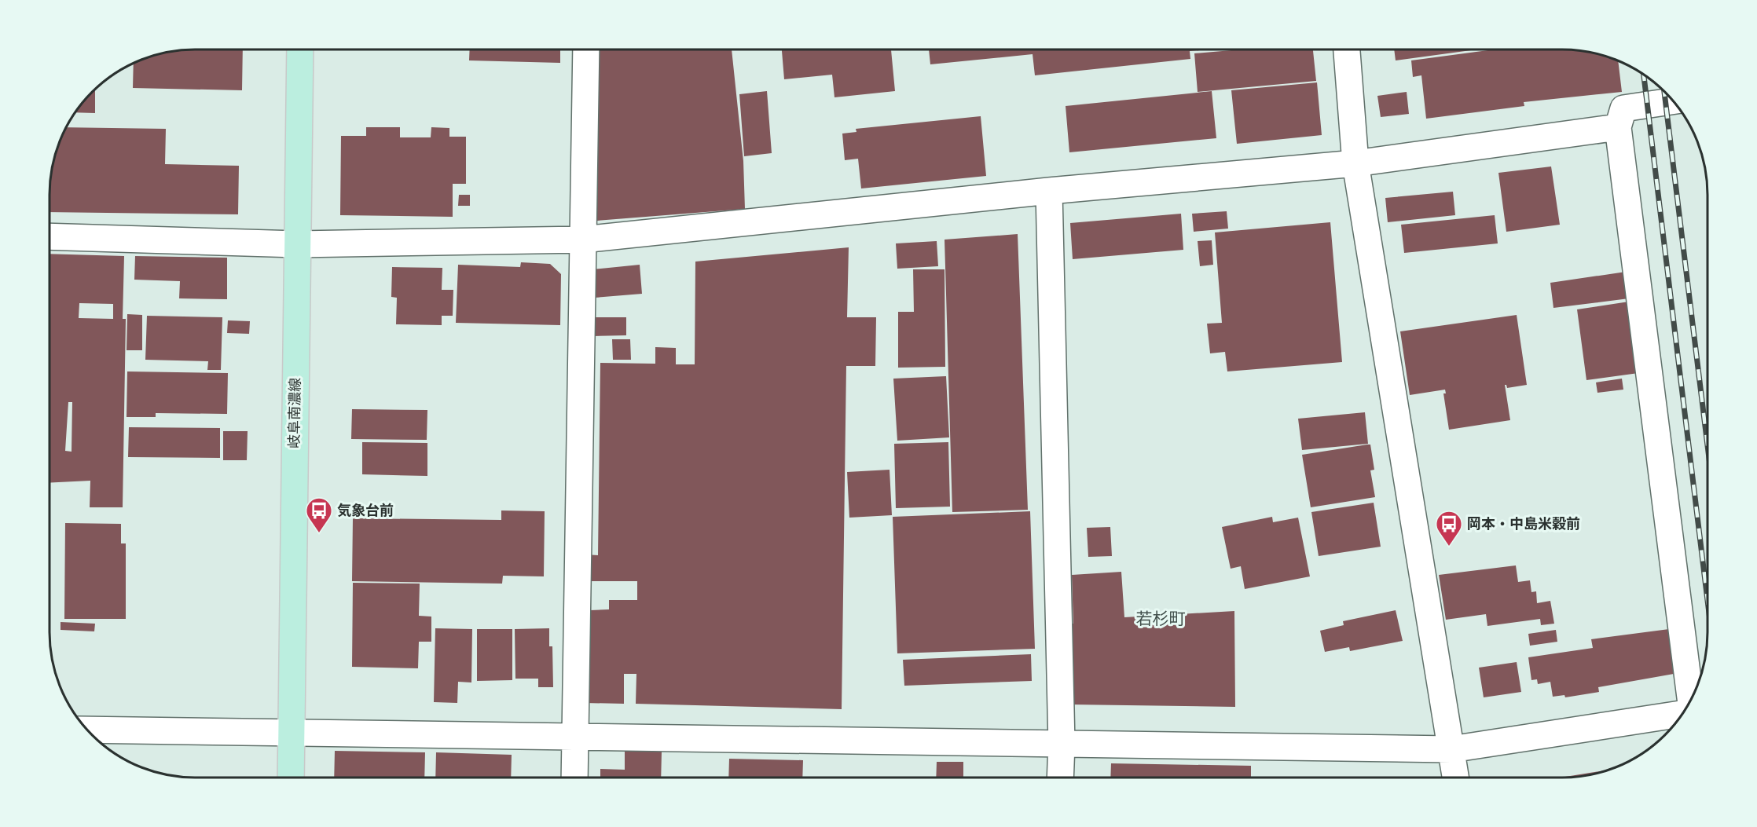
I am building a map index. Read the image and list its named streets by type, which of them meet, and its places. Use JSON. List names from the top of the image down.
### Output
{
  "streets": {
    "main road": ["岐阜南濃線"]
  },
  "districts": ["若杉町"],
  "places": {
    "bus stop": ["気象台前", "岡本・中島米穀前"]
  }
}
